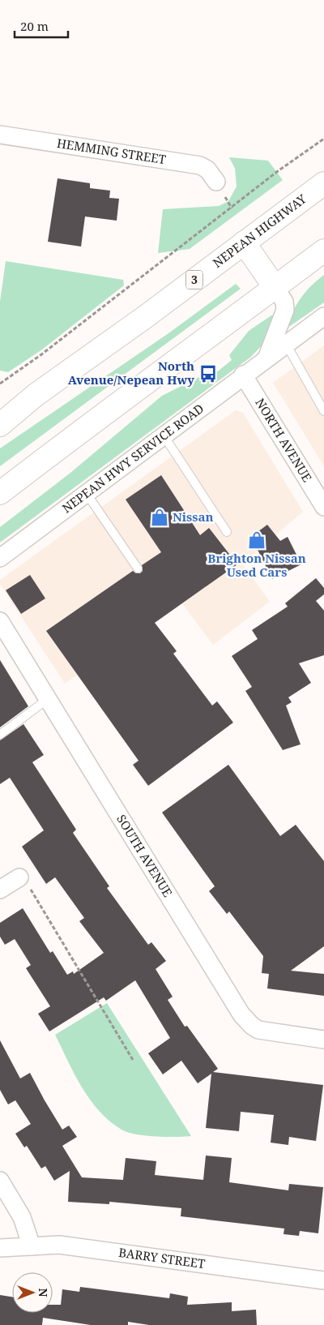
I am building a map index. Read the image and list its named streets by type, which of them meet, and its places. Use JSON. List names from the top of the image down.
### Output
{
  "streets": {
    "highway": ["NEPEAN HIGHWAY", "3"],
    "street": [
      "HEMMING STREET",
      "NORTH AVENUE",
      "NEPEAN HWY SERVICE ROAD",
      "SOUTH AVENUE",
      "BARRY STREET"
    ]
  },
  "crossings": [
    ["NORTH AVENUE", "NEPEAN HWY SERVICE ROAD"]
  ],
  "places": {
    "bus stop": ["North Avenue/Nepean Hwy"],
    "shop": ["Nissan", "Brighton Nissan Used Cars"]
  },
  "scale_bar": "20 m",
  "north": "right"
}
